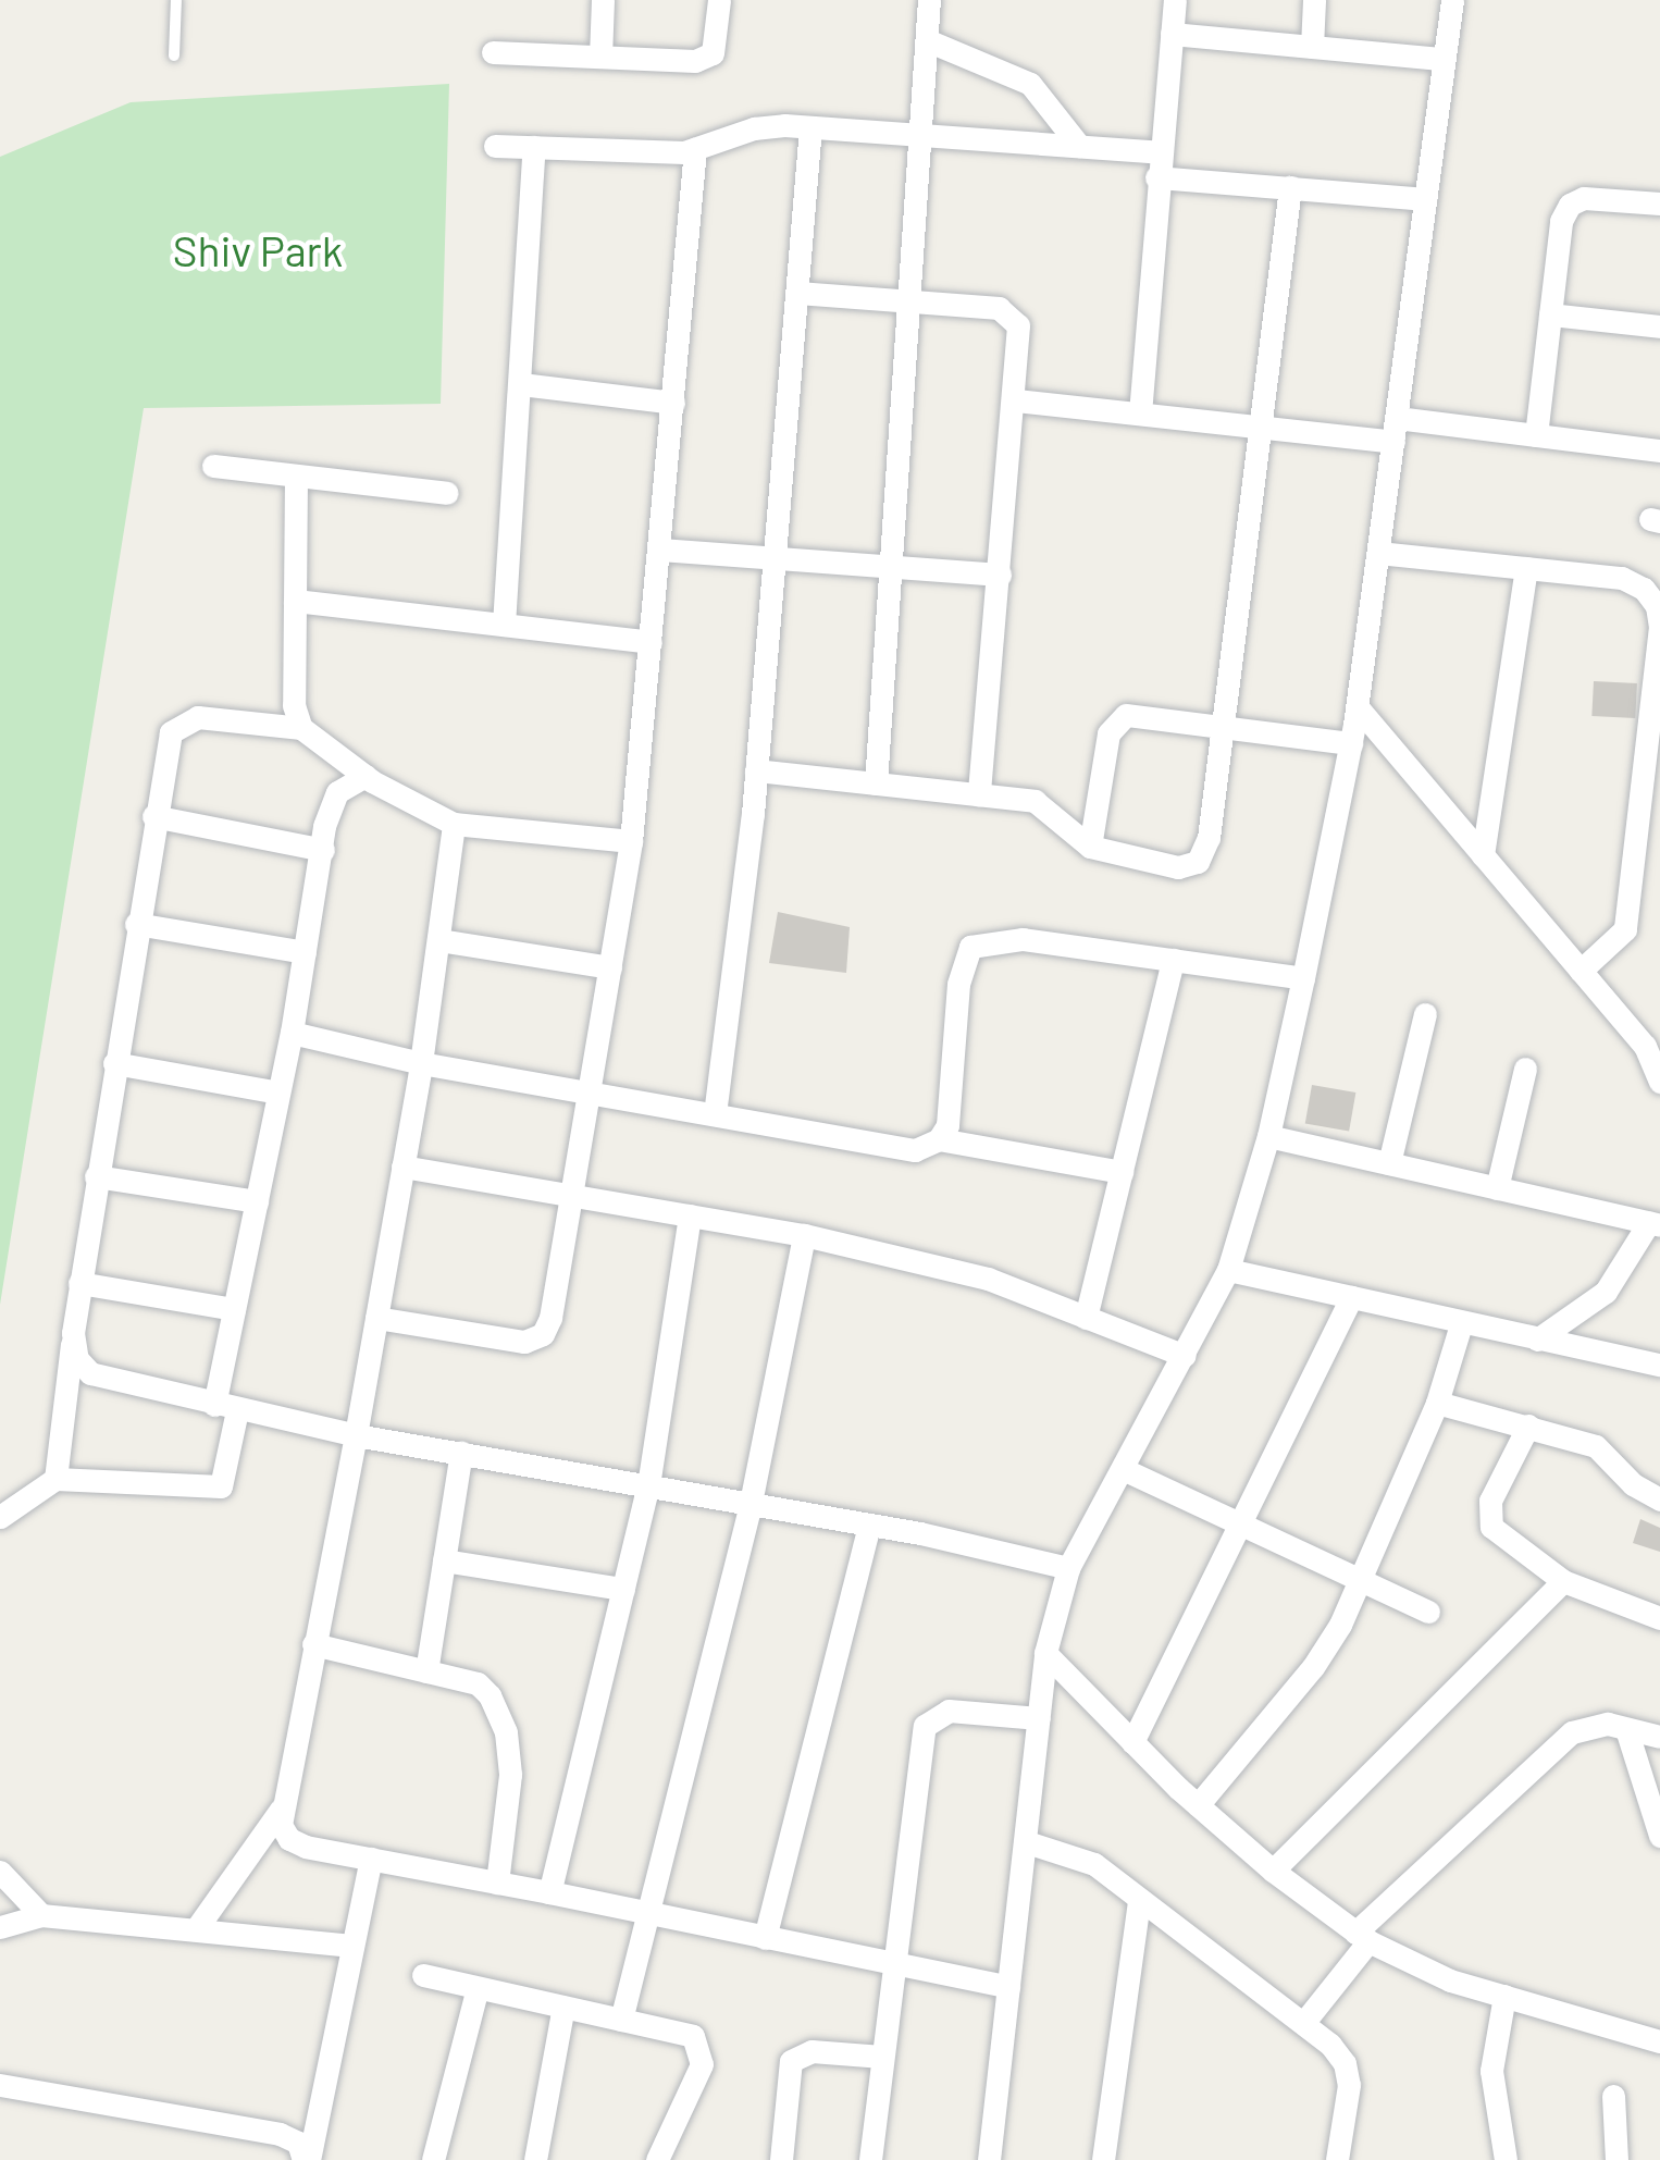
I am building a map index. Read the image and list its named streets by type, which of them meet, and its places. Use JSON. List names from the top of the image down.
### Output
{
  "parks": ["Shiv Park"]
}
